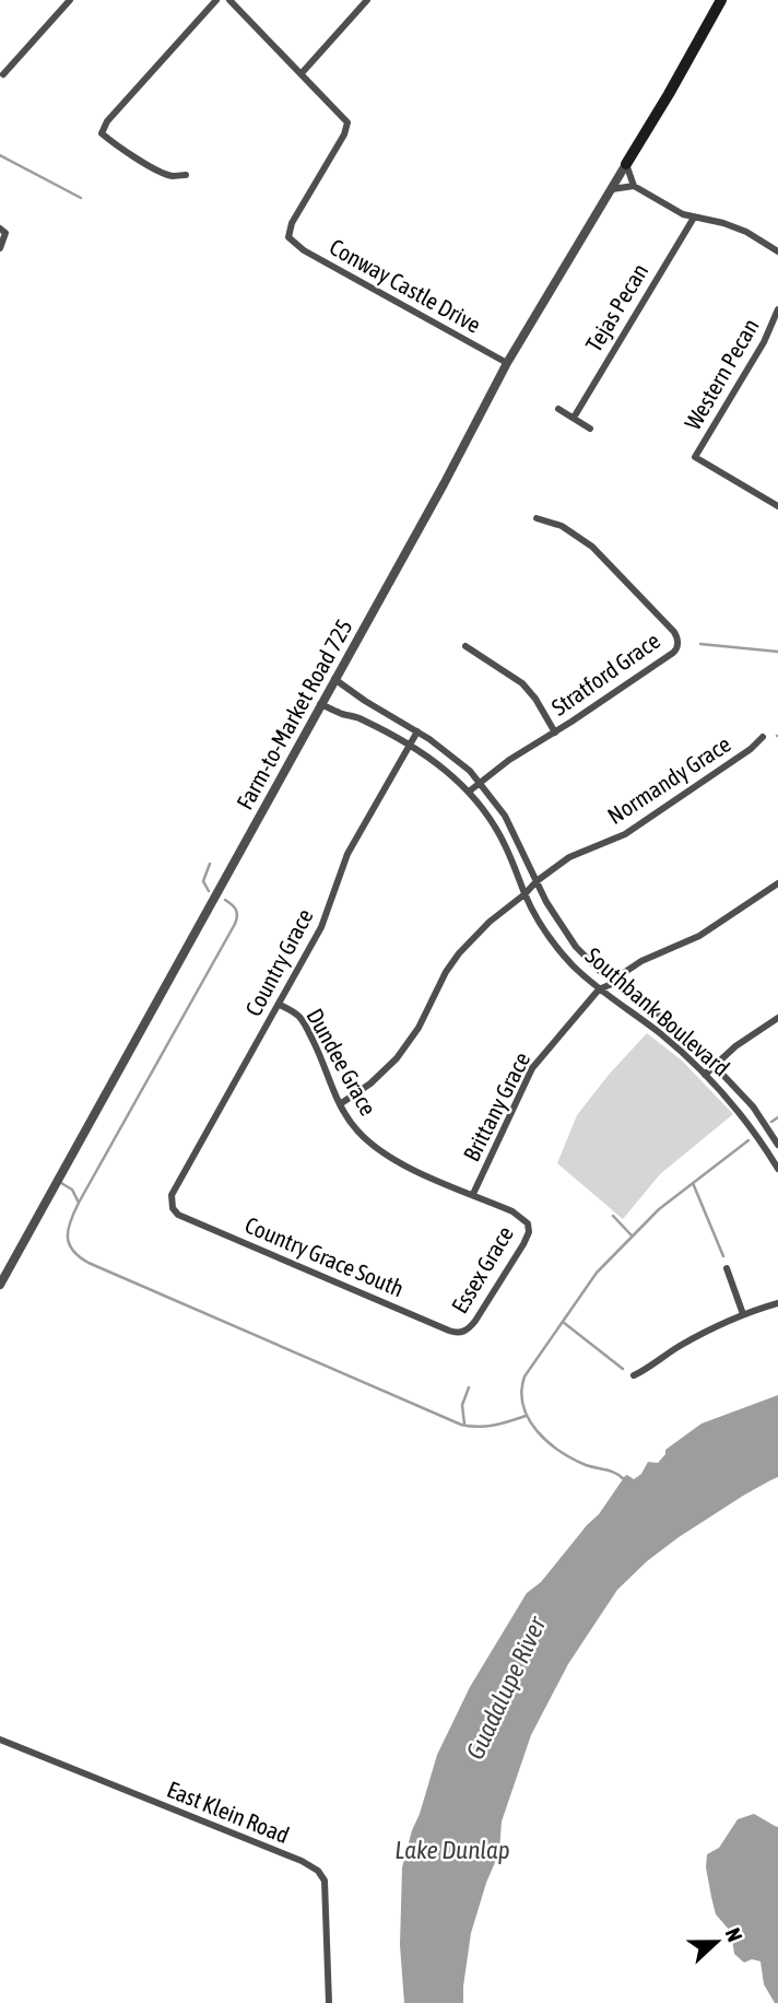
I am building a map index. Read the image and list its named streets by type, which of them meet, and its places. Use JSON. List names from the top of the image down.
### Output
{
  "streets": {
    "street": [
      "Conway Castle Drive",
      "Tejas Pecan",
      "Western Pecan",
      "Stratford Grace",
      "Farm-to-Market Road 725",
      "Normandy Grace",
      "Country Grace",
      "Southbank Boulevard",
      "Dundee Grace",
      "Brittany Grace",
      "Country Grace South",
      "Essex Grace",
      "East Klein Road"
    ]
  },
  "crossings": [
    ["Conway Castle Drive", "Farm-to-Market Road 725"],
    ["Stratford Grace", "Southbank Boulevard"],
    ["Farm-to-Market Road 725", "Southbank Boulevard"],
    ["Normandy Grace", "Southbank Boulevard"],
    ["Normandy Grace", "Dundee Grace"],
    ["Country Grace", "Southbank Boulevard"],
    ["Country Grace", "Dundee Grace"],
    ["Country Grace", "Country Grace South"],
    ["Southbank Boulevard", "Brittany Grace"],
    ["Dundee Grace", "Brittany Grace"],
    ["Dundee Grace", "Essex Grace"],
    ["Country Grace South", "Essex Grace"]
  ],
  "water": ["Guadalupe River", "Lake Dunlap"],
  "north": "right"
}
